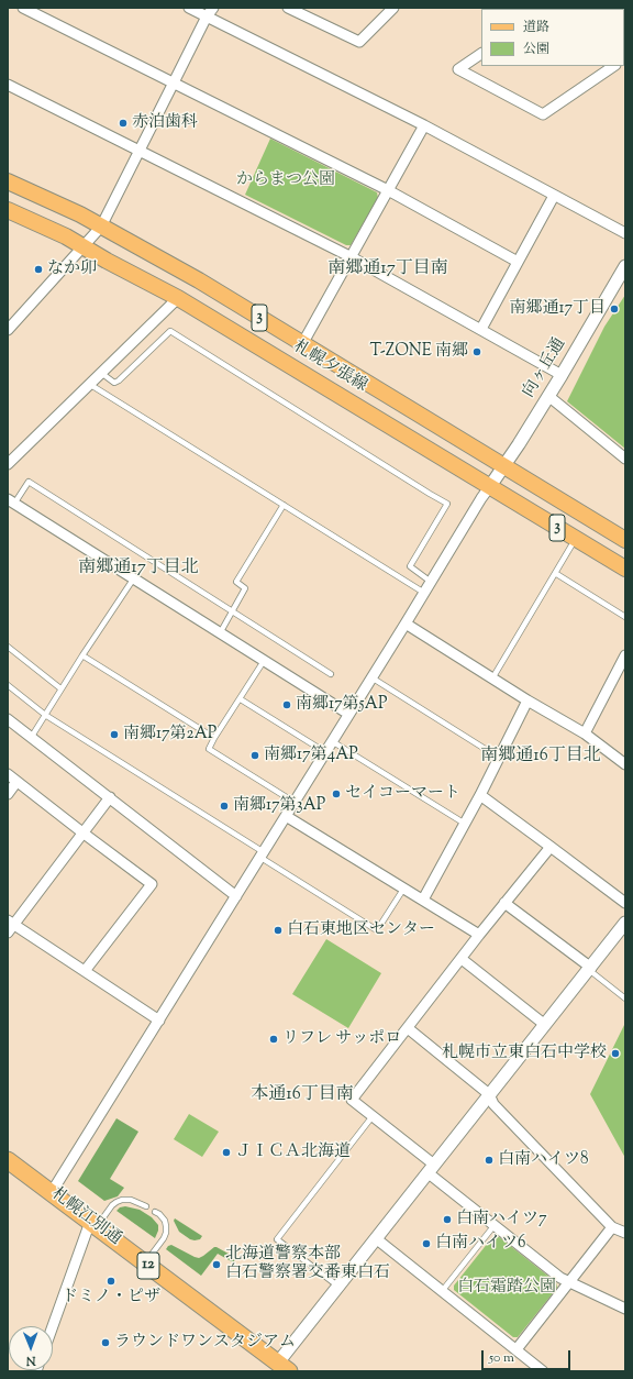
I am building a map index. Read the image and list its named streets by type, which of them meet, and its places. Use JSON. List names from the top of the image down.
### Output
{
  "streets": {
    "highway": ["札幌江別通", "12"],
    "main road": ["3", "札幌夕張線"],
    "street": ["向ヶ丘通"]
  },
  "crossings": [
    ["札幌夕張線", "向ヶ丘通"]
  ],
  "districts": [
    "南郷通17丁目南",
    "南郷通17丁目北",
    "南郷通16丁目北",
    "本通16丁目南"
  ],
  "parks": ["からまつ公園", "白石霜踏公園"],
  "places": [
    "赤泊歯科",
    "なか卯",
    "南郷通17丁目",
    "T-ZONE 南郷",
    "南郷17第5AP",
    "南郷17第2AP",
    "南郷17第4AP",
    "セイコーマート",
    "南郷17第3AP",
    "白石東地区センター",
    "リフレ サッポロ",
    "札幌市立東白石中学校",
    "ＪＩＣＡ北海道",
    "白南ハイツ8",
    "白南ハイツ7",
    "白南ハイツ6",
    "北海道警察本部 白石警察署交番東白石",
    "ドミノ・ピザ",
    "ラウンドワンスタジアム"
  ],
  "legend": ["道路", "公園"],
  "scale_bar": "50 m",
  "north": "bottom"
}
